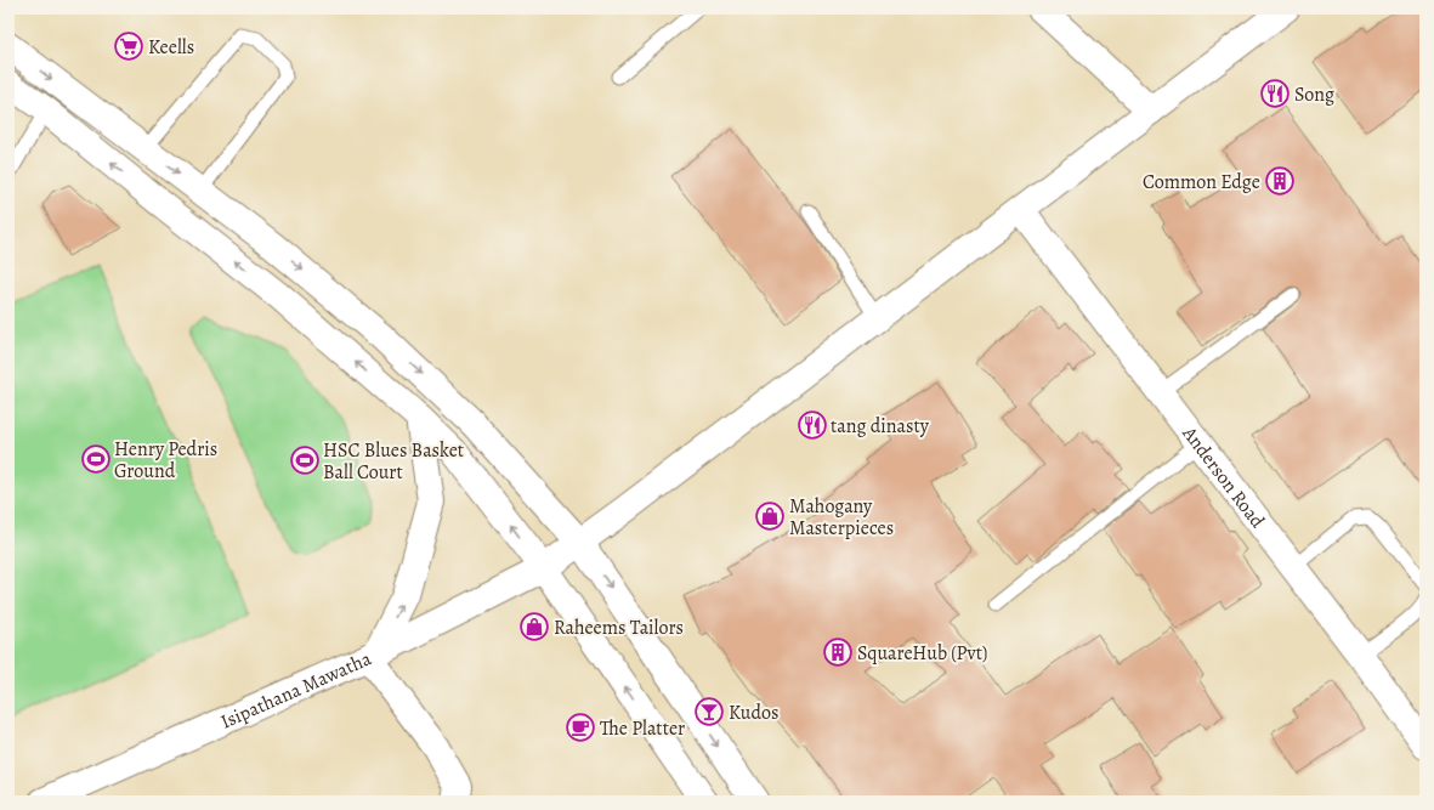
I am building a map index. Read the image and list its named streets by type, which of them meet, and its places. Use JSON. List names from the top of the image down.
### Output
{
  "streets": {
    "main road": ["Anderson Road", "Isipathana Mawatha"]
  },
  "crossings": [
    ["Anderson Road", "Isipathana Mawatha"]
  ],
  "places": {
    "supermarket": ["Keells"],
    "restaurant": ["Song", "tang dinasty"],
    "building": ["Common Edge", "SquareHub (Pvt)"],
    "sports": ["Henry Pedris Ground", "HSC Blues Basket Ball Court"],
    "shop": ["Mahogany Masterpieces", "Raheems Tailors"],
    "bar": ["Kudos"],
    "cafe": ["The Platter"]
  }
}
